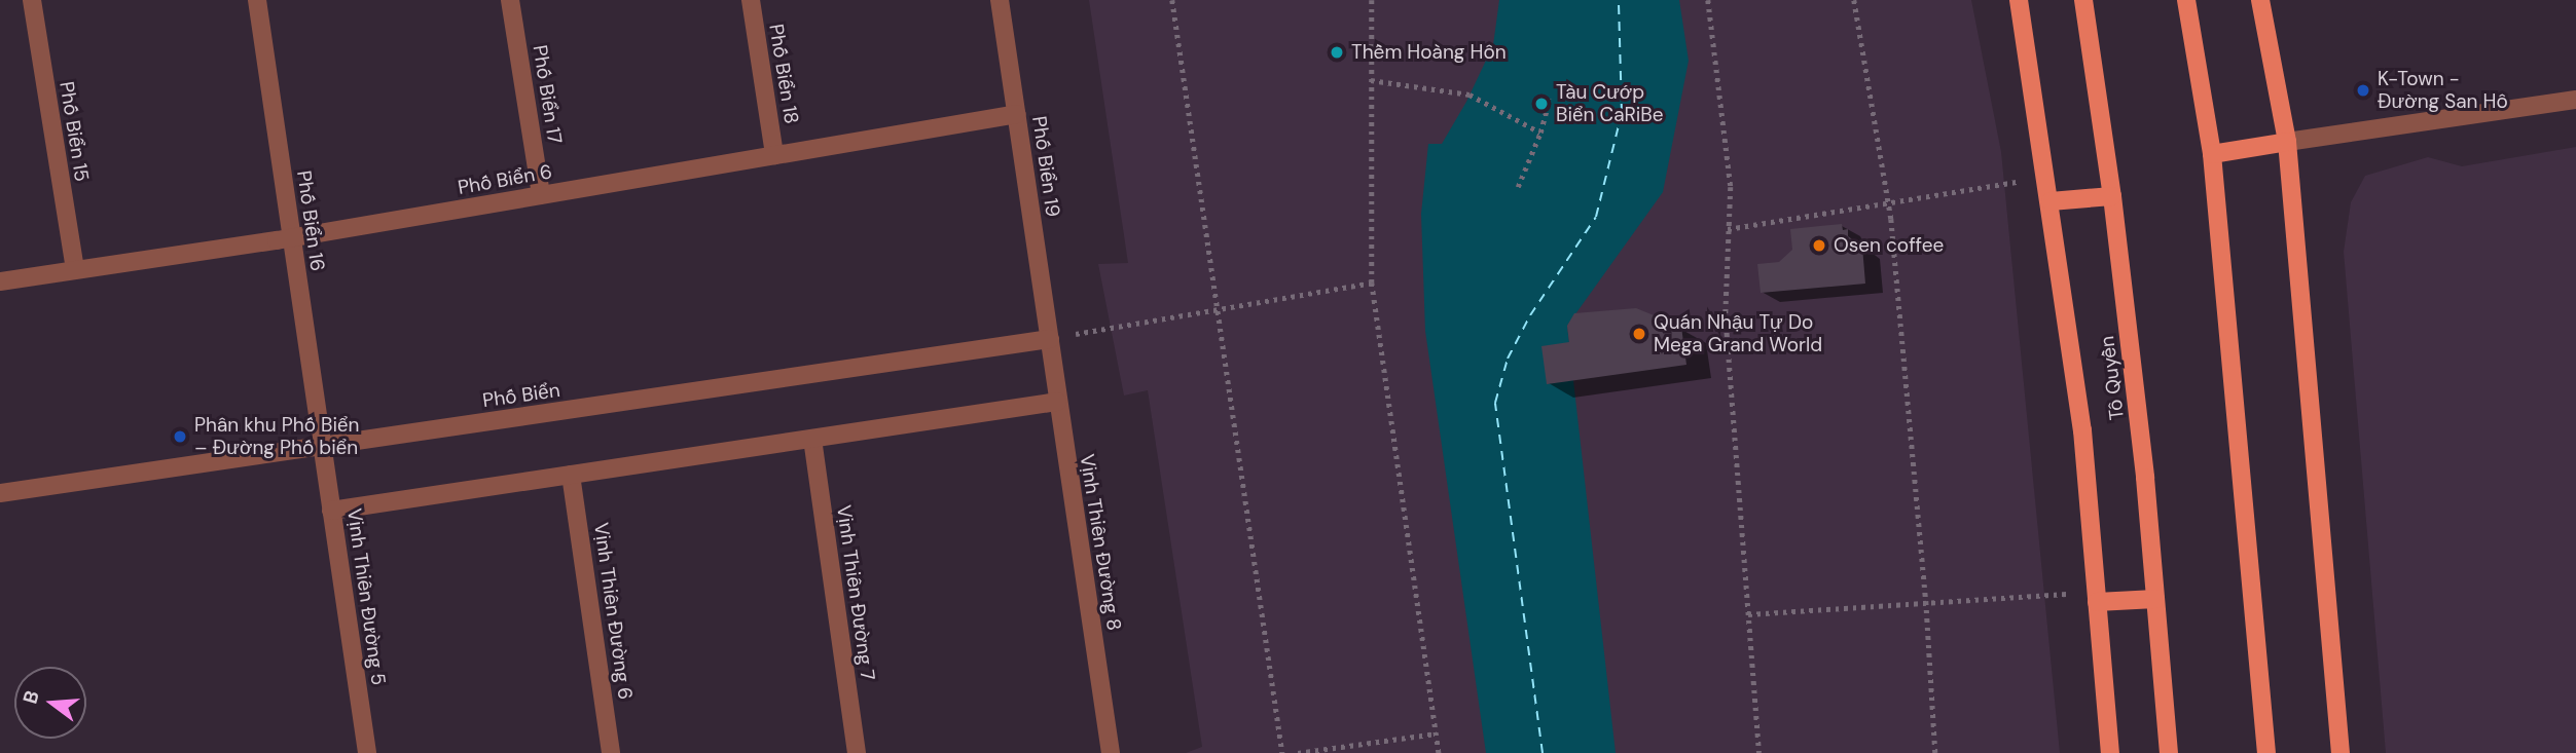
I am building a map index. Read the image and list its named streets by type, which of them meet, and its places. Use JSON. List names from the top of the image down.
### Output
{
  "streets": {
    "main road": ["Tô Quyền"],
    "street": [
      "Phố Biển 18",
      "Phố Biển 17",
      "Phố Biển 15",
      "Phố Biển 19",
      "Phố Biển 6",
      "Phố Biển 16",
      "Phố Biển",
      "Vịnh Thiên Đường 8",
      "Vịnh Thiên Đường 7",
      "Vịnh Thiên Đường 5",
      "Vịnh Thiên Đường 6"
    ]
  },
  "crossings": [
    ["Phố Biển 18", "Phố Biển 6"],
    ["Phố Biển 17", "Phố Biển 6"],
    ["Phố Biển 15", "Phố Biển 6"],
    ["Phố Biển 19", "Phố Biển 6"],
    ["Phố Biển 19", "Phố Biển"],
    ["Phố Biển 19", "Vịnh Thiên Đường 8"],
    ["Phố Biển 6", "Phố Biển 16"],
    ["Phố Biển 16", "Phố Biển"],
    ["Phố Biển 16", "Vịnh Thiên Đường 5"],
    ["Phố Biển", "Vịnh Thiên Đường 8"],
    ["Phố Biển", "Vịnh Thiên Đường 5"]
  ],
  "places": [
    "Thềm Hoàng Hôn",
    "K-Town - Đường San Hô",
    "Tàu Cướp Biển CaRiBe",
    "Osen coffee",
    "Quán Nhậu Tự Do Mega Grand World",
    "Phân khu Phố Biển – Đường Phố biển"
  ],
  "north": "left"
}
